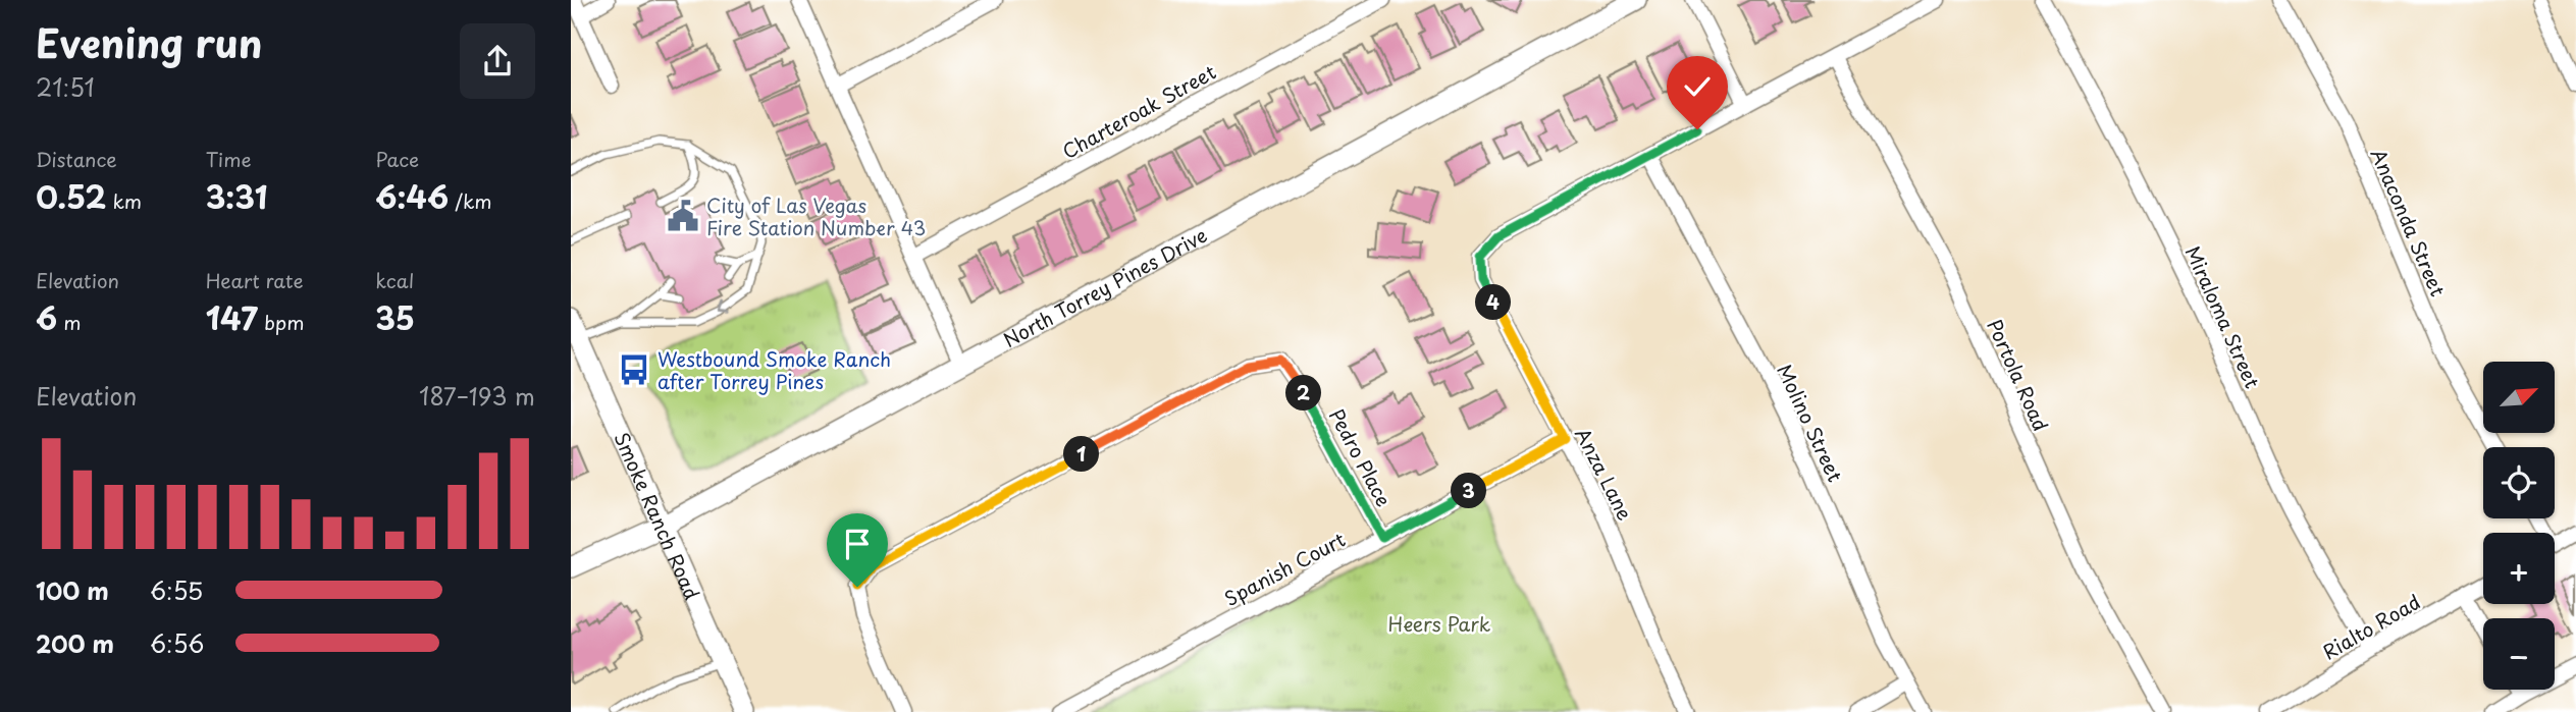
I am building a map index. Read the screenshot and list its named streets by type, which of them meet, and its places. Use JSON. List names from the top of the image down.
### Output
{
  "streets": {
    "main road": ["North Torrey Pines Drive", "Smoke Ranch Road"],
    "street": [
      "Charteroak Street",
      "Anaconda Street",
      "Miraloma Street",
      "Portola Road",
      "Molino Street",
      "Pedro Place",
      "Anza Lane",
      "Spanish Court",
      "Rialto Road"
    ]
  },
  "crossings": [
    ["North Torrey Pines Drive", "Smoke Ranch Road"],
    ["Miraloma Street", "Rialto Road"],
    ["Molino Street", "Anza Lane"],
    ["Pedro Place", "Spanish Court"],
    ["Anza Lane", "Spanish Court"]
  ],
  "parks": ["Heers Park"],
  "places": {
    "public building": ["City of Las Vegas Fire Station Number 43"],
    "bus stop": ["Westbound Smoke Ranch after Torrey Pines"]
  },
  "north": "top right",
  "page": {
    "heading": ["Evening run", "21:51"],
    "stats": [
      ["Distance", "0.52 km"],
      ["Time", "3:31"],
      ["Pace", "6:46 /km"],
      ["Elevation", "6 m"],
      ["Heart rate", "147 bpm"],
      ["kcal", "35"]
    ],
    "pins": [
      "4",
      "2",
      "1",
      "3"
    ],
    "map_buttons": ["+", "−"],
    "chart": ["Elevation", "187–193 m"],
    "list": [
      {
        "name": "100 m",
        "note": "6:55"
      },
      {
        "name": "200 m",
        "note": "6:56"
      }
    ]
  }
}
